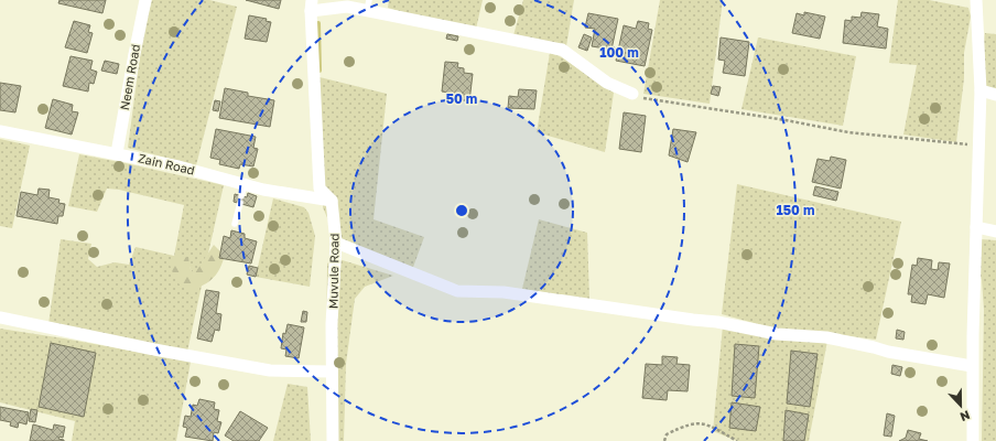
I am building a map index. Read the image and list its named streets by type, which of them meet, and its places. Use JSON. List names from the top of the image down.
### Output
{
  "streets": {
    "street": ["Neem Road", "Zain Road", "Muvule Road"]
  },
  "crossings": [
    ["Neem Road", "Zain Road"],
    ["Zain Road", "Muvule Road"]
  ],
  "north": "bottom",
  "rings": ["100 m", "50 m", "150 m"]
}
